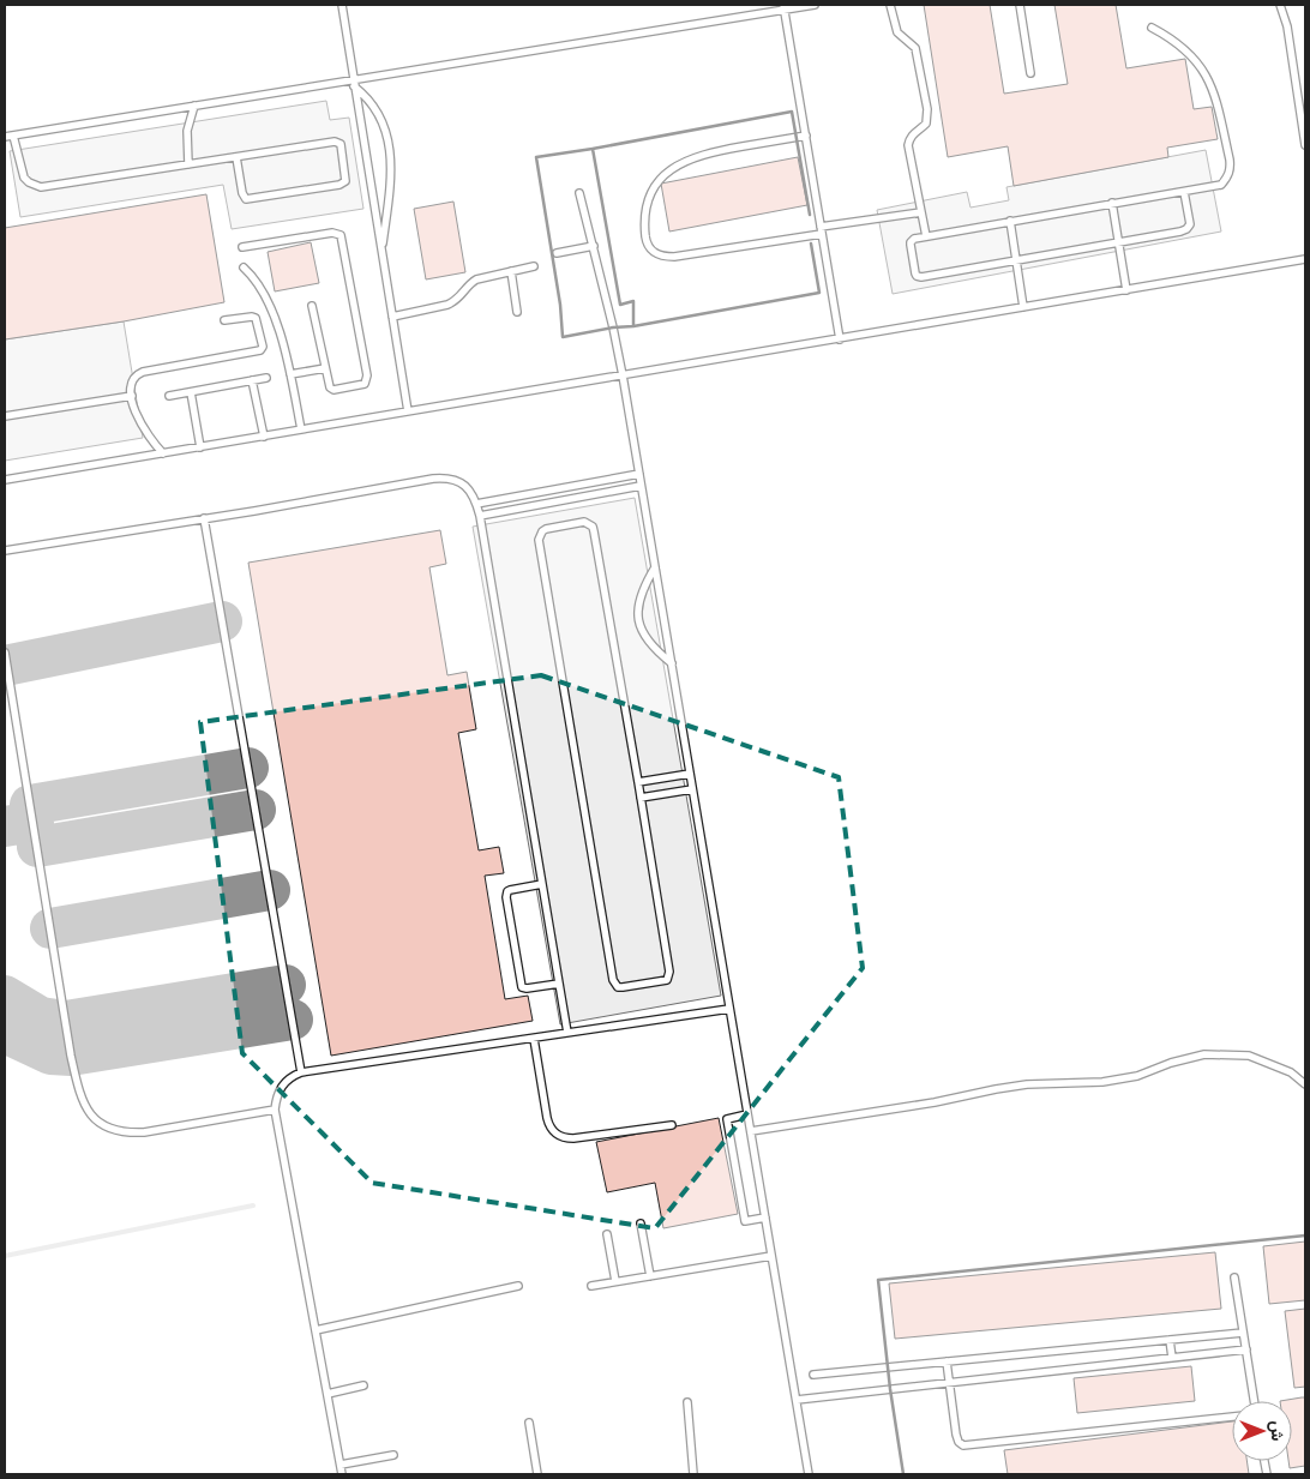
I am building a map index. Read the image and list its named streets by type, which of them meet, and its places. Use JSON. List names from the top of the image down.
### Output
{
  "north": "right"
}
